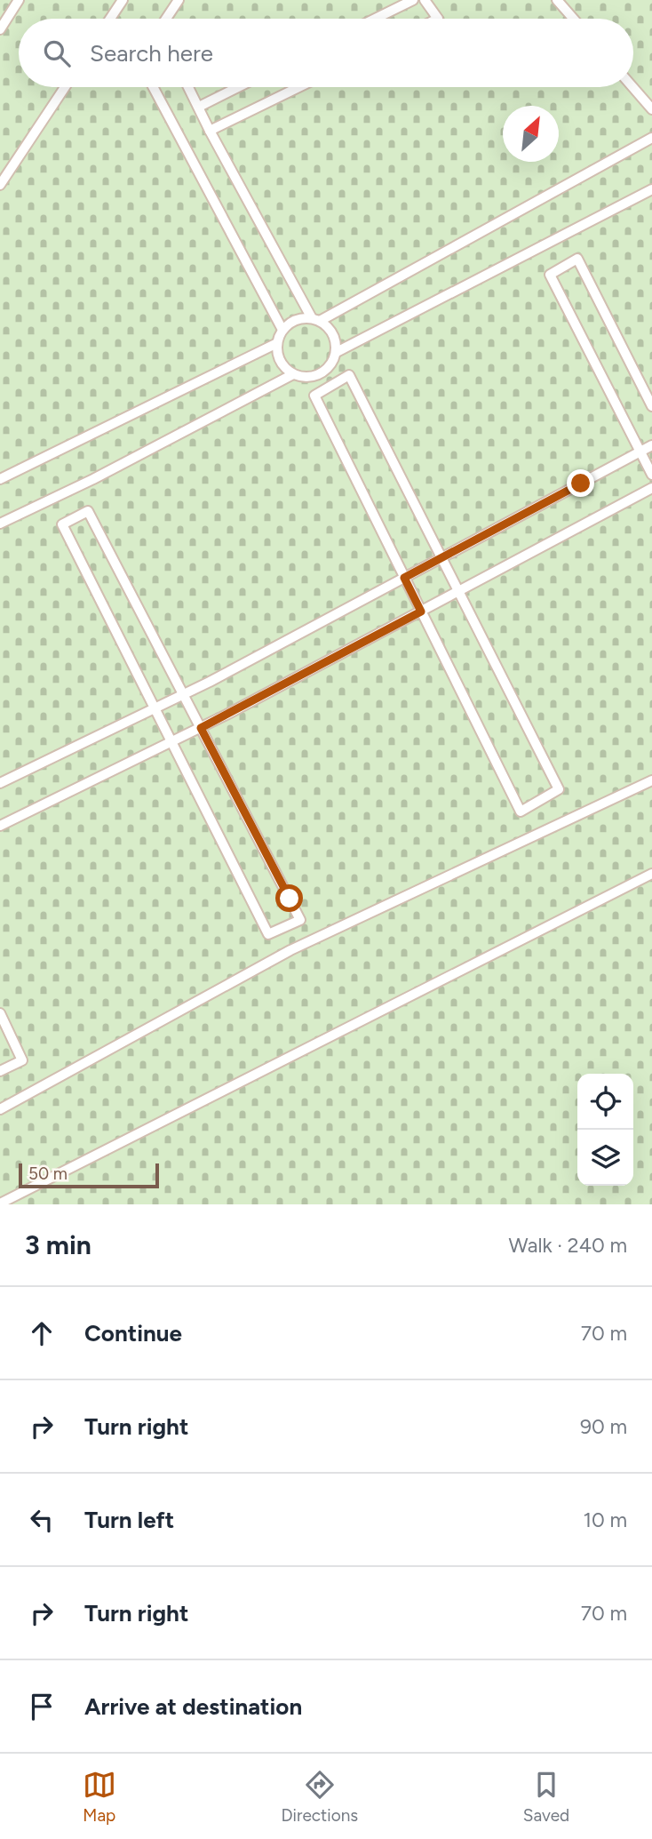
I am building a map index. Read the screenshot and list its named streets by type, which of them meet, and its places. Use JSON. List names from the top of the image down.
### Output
{
  "scale_bar": "50 m",
  "north": "top right",
  "page": {
    "search": "Search here",
    "scale": "50 m",
    "heading": ["3 min", "Walk · 240 m"],
    "list": [
      ["Continue", "70 m"],
      ["Turn right", "90 m"],
      ["Turn left", "10 m"],
      ["Turn right", "70 m"],
      "Arrive at destination"
    ],
    "nav": ["Map", "Directions", "Saved"]
  }
}
